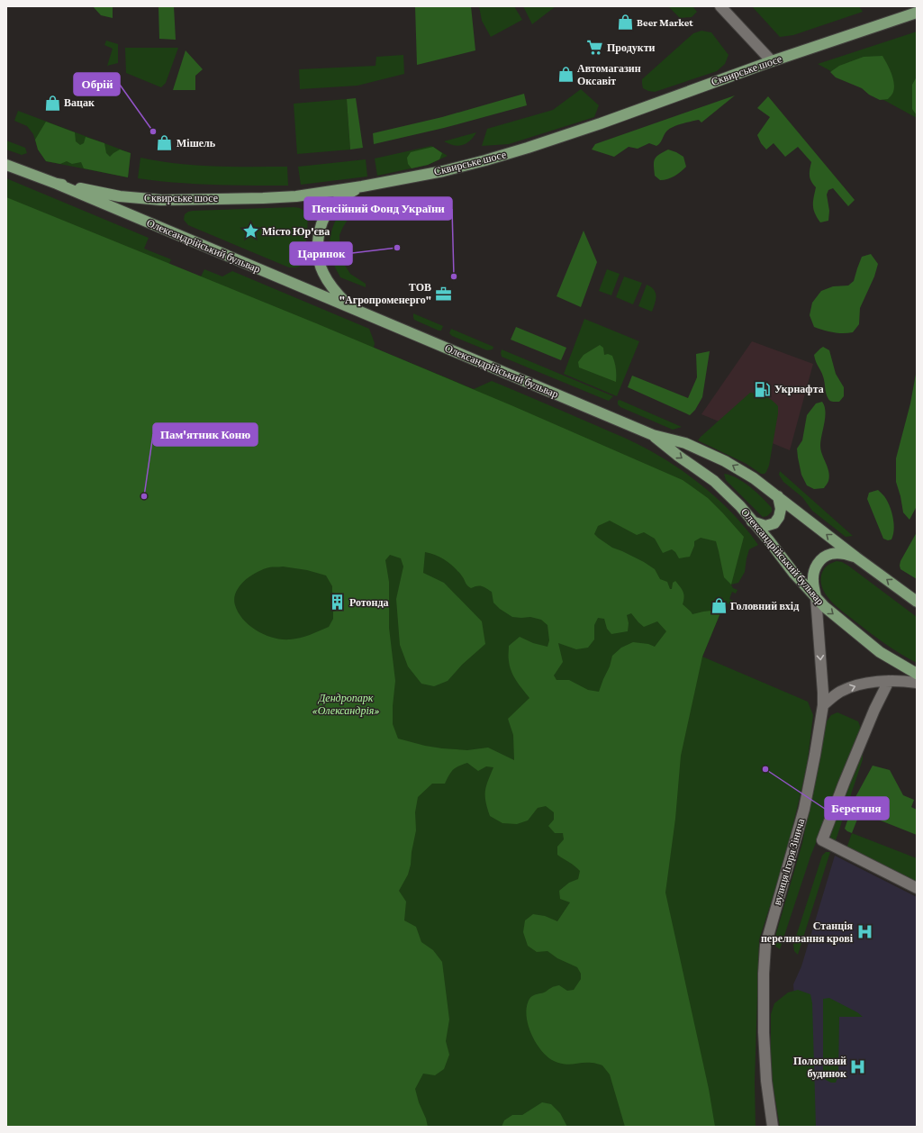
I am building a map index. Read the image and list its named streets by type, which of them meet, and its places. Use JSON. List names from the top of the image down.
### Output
{
  "streets": {
    "main road": ["Сквирське шосе", "Олександрійський бульвар"],
    "street": ["вулиця Ігоря Зінича"]
  },
  "crossings": [
    ["Сквирське шосе", "Олександрійський бульвар"],
    ["Олександрійський бульвар", "вулиця Ігоря Зінича"]
  ],
  "parks": ["Дендропарк «Олександрія»"],
  "places": {
    "shop": [
      "Beer Market",
      "Автомагазин Оксавіт",
      "Вацак",
      "Мішель",
      "Головний вхід"
    ],
    "supermarket": ["Продукти"],
    "other": [
      "Обрій",
      "Царинок",
      "Пенсійний Фонд України",
      "Пам'ятник Коню",
      "Берегиня"
    ],
    "place": ["Місто Юр'єва"],
    "office": ["ТОВ \"Агропроменерго\""],
    "fuel station": ["Укрнафта"],
    "building": ["Ротонда"],
    "hospital": ["Станція переливання крові", "Пологовий будинок"]
  }
}
